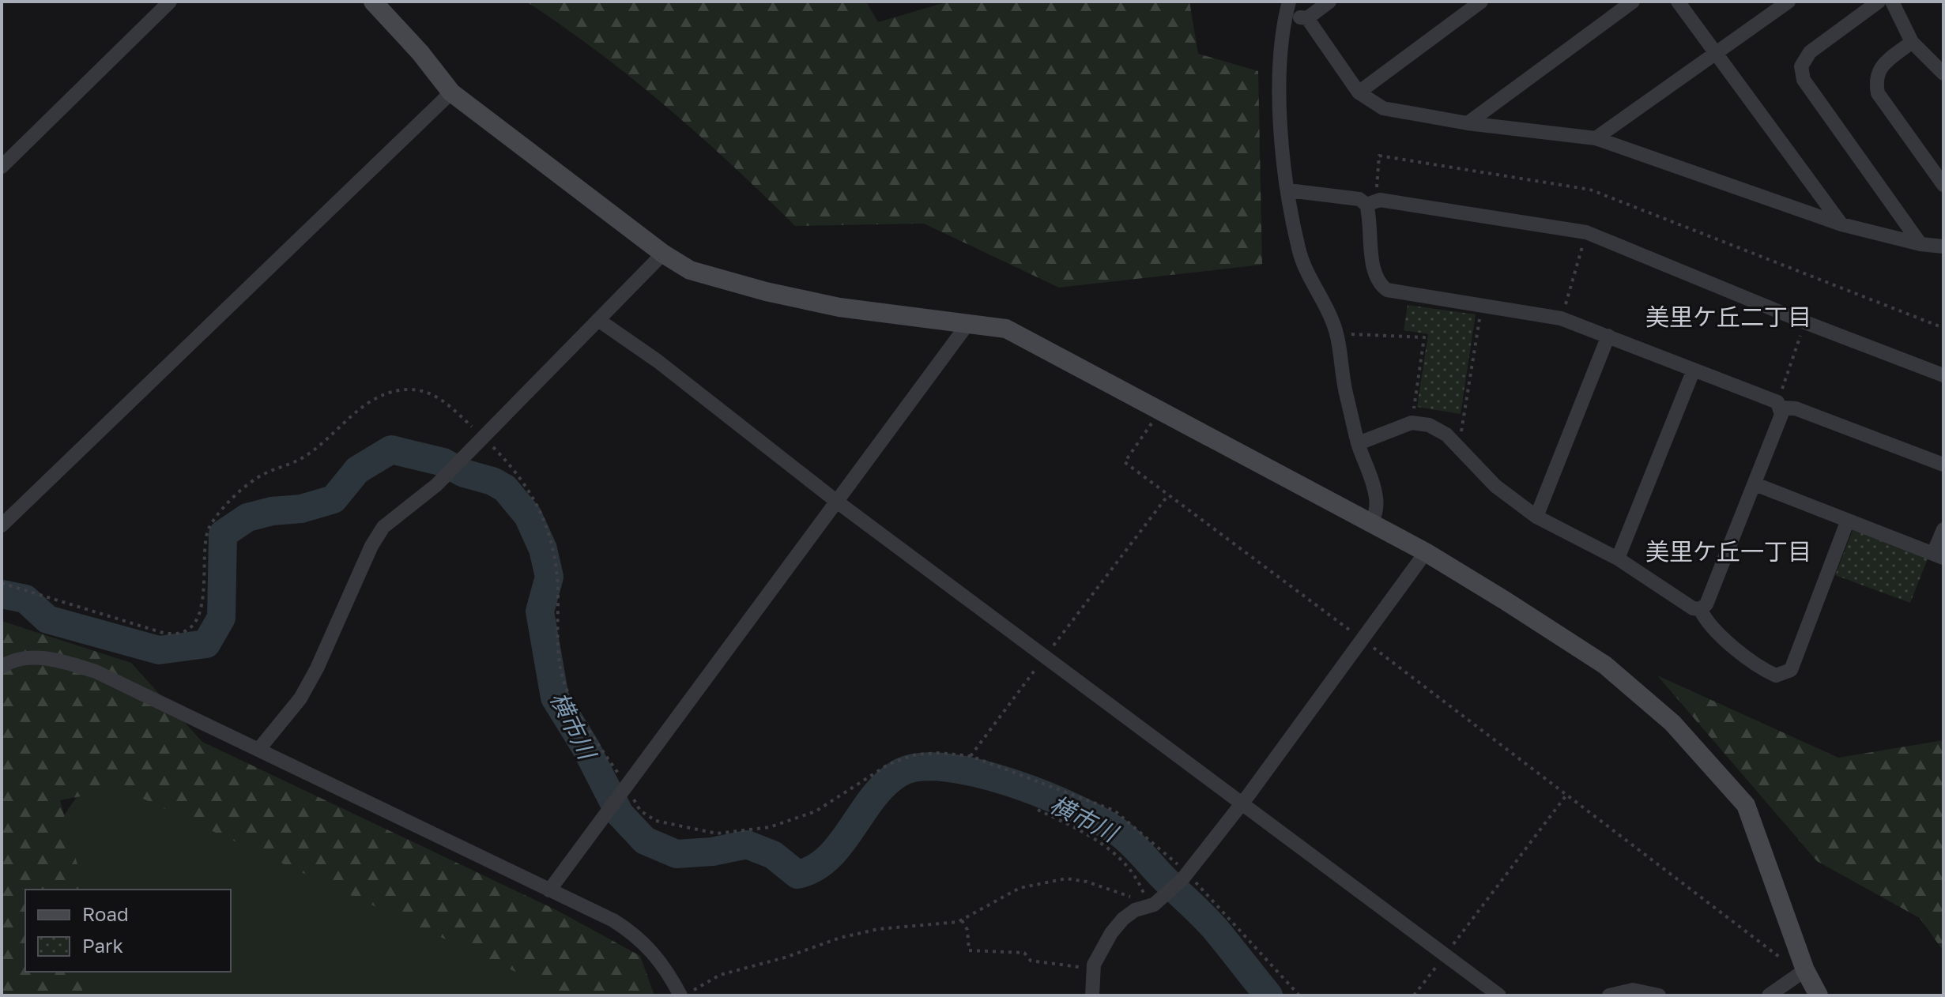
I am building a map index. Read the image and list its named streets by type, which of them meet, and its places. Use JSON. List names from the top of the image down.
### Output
{
  "districts": ["美里ケ丘二丁目", "美里ケ丘一丁目"],
  "water": ["横市川"],
  "legend": ["Road", "Park"]
}
